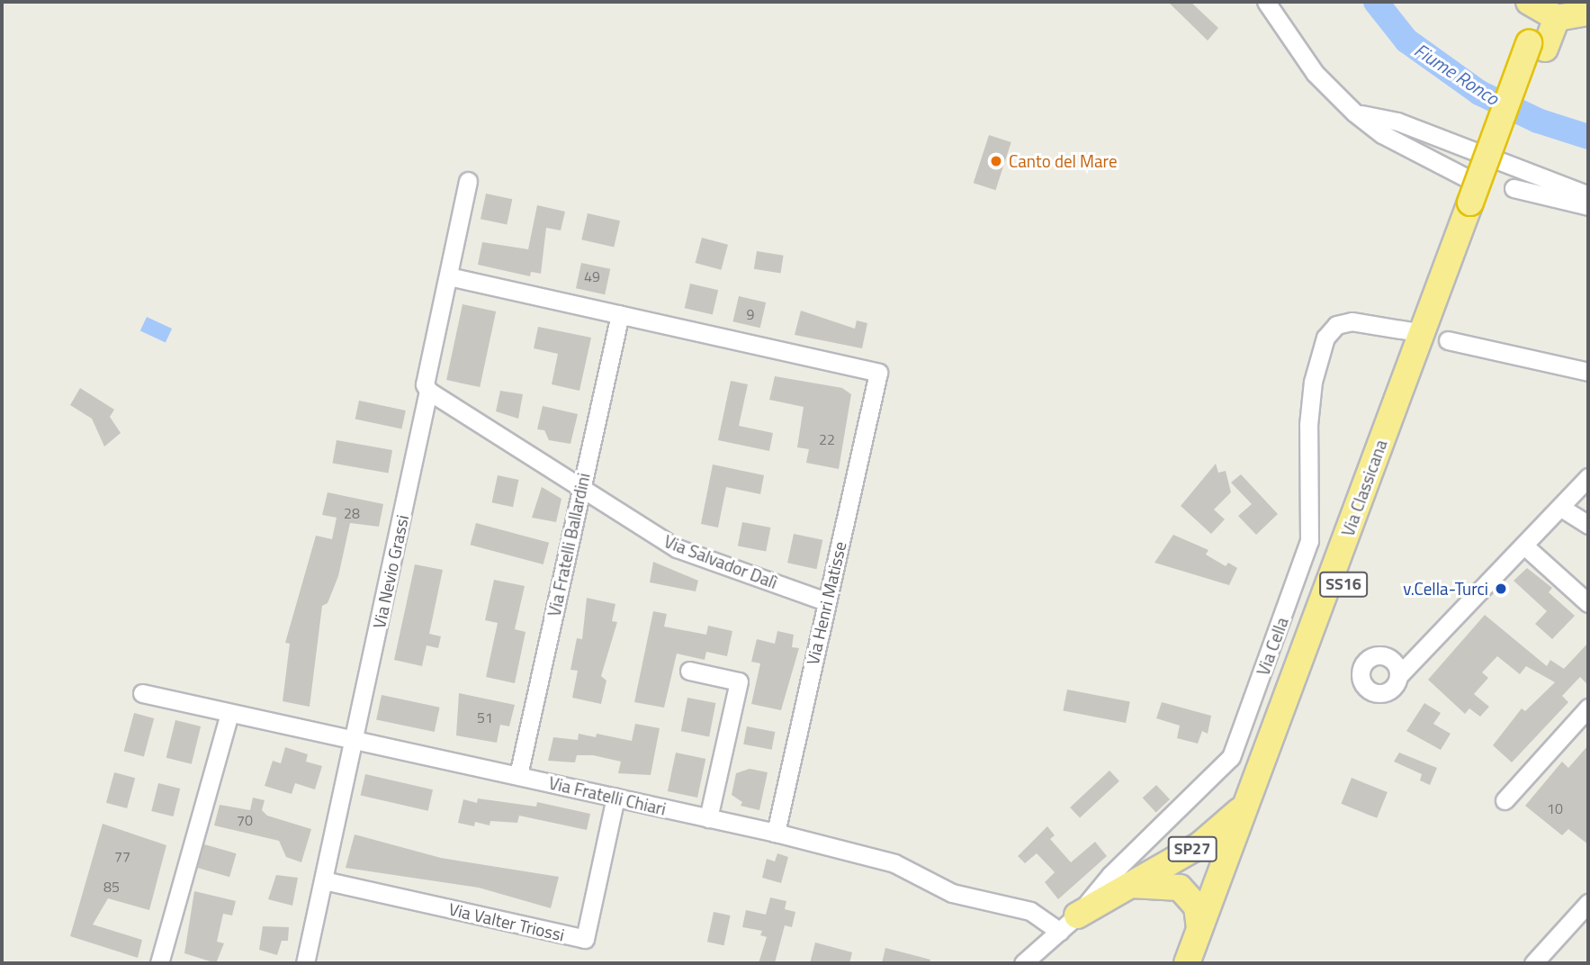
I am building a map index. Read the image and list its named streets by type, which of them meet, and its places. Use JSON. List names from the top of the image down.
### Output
{
  "streets": {
    "highway": ["Via Classicana", "SS16", "SP27"],
    "street": [
      "Via Fratelli Ballardini",
      "Via Salvador Dalì",
      "Via Nevio Grassi",
      "Via Henri Matisse",
      "Via Cella",
      "Via Fratelli Chiari",
      "Via Valter Triossi"
    ]
  },
  "crossings": [
    ["Via Classicana", "SP27"],
    ["Via Fratelli Ballardini", "Via Salvador Dalì"],
    ["Via Fratelli Ballardini", "Via Henri Matisse"],
    ["Via Fratelli Ballardini", "Via Fratelli Chiari"],
    ["Via Salvador Dalì", "Via Nevio Grassi"],
    ["Via Salvador Dalì", "Via Henri Matisse"],
    ["Via Nevio Grassi", "Via Fratelli Chiari"],
    ["Via Nevio Grassi", "Via Valter Triossi"],
    ["Via Henri Matisse", "Via Fratelli Chiari"],
    ["Via Cella", "Via Fratelli Chiari"],
    ["Via Cella", "SP27"],
    ["Via Fratelli Chiari", "SP27"],
    ["Via Fratelli Chiari", "Via Valter Triossi"]
  ],
  "water": ["Fiume Ronco"],
  "places": ["Canto del Mare", "v.Cella-Turci"],
  "house_numbers": [
    "49",
    "9",
    "22",
    "28",
    "51",
    "10",
    "70",
    "77",
    "85"
  ]
}
